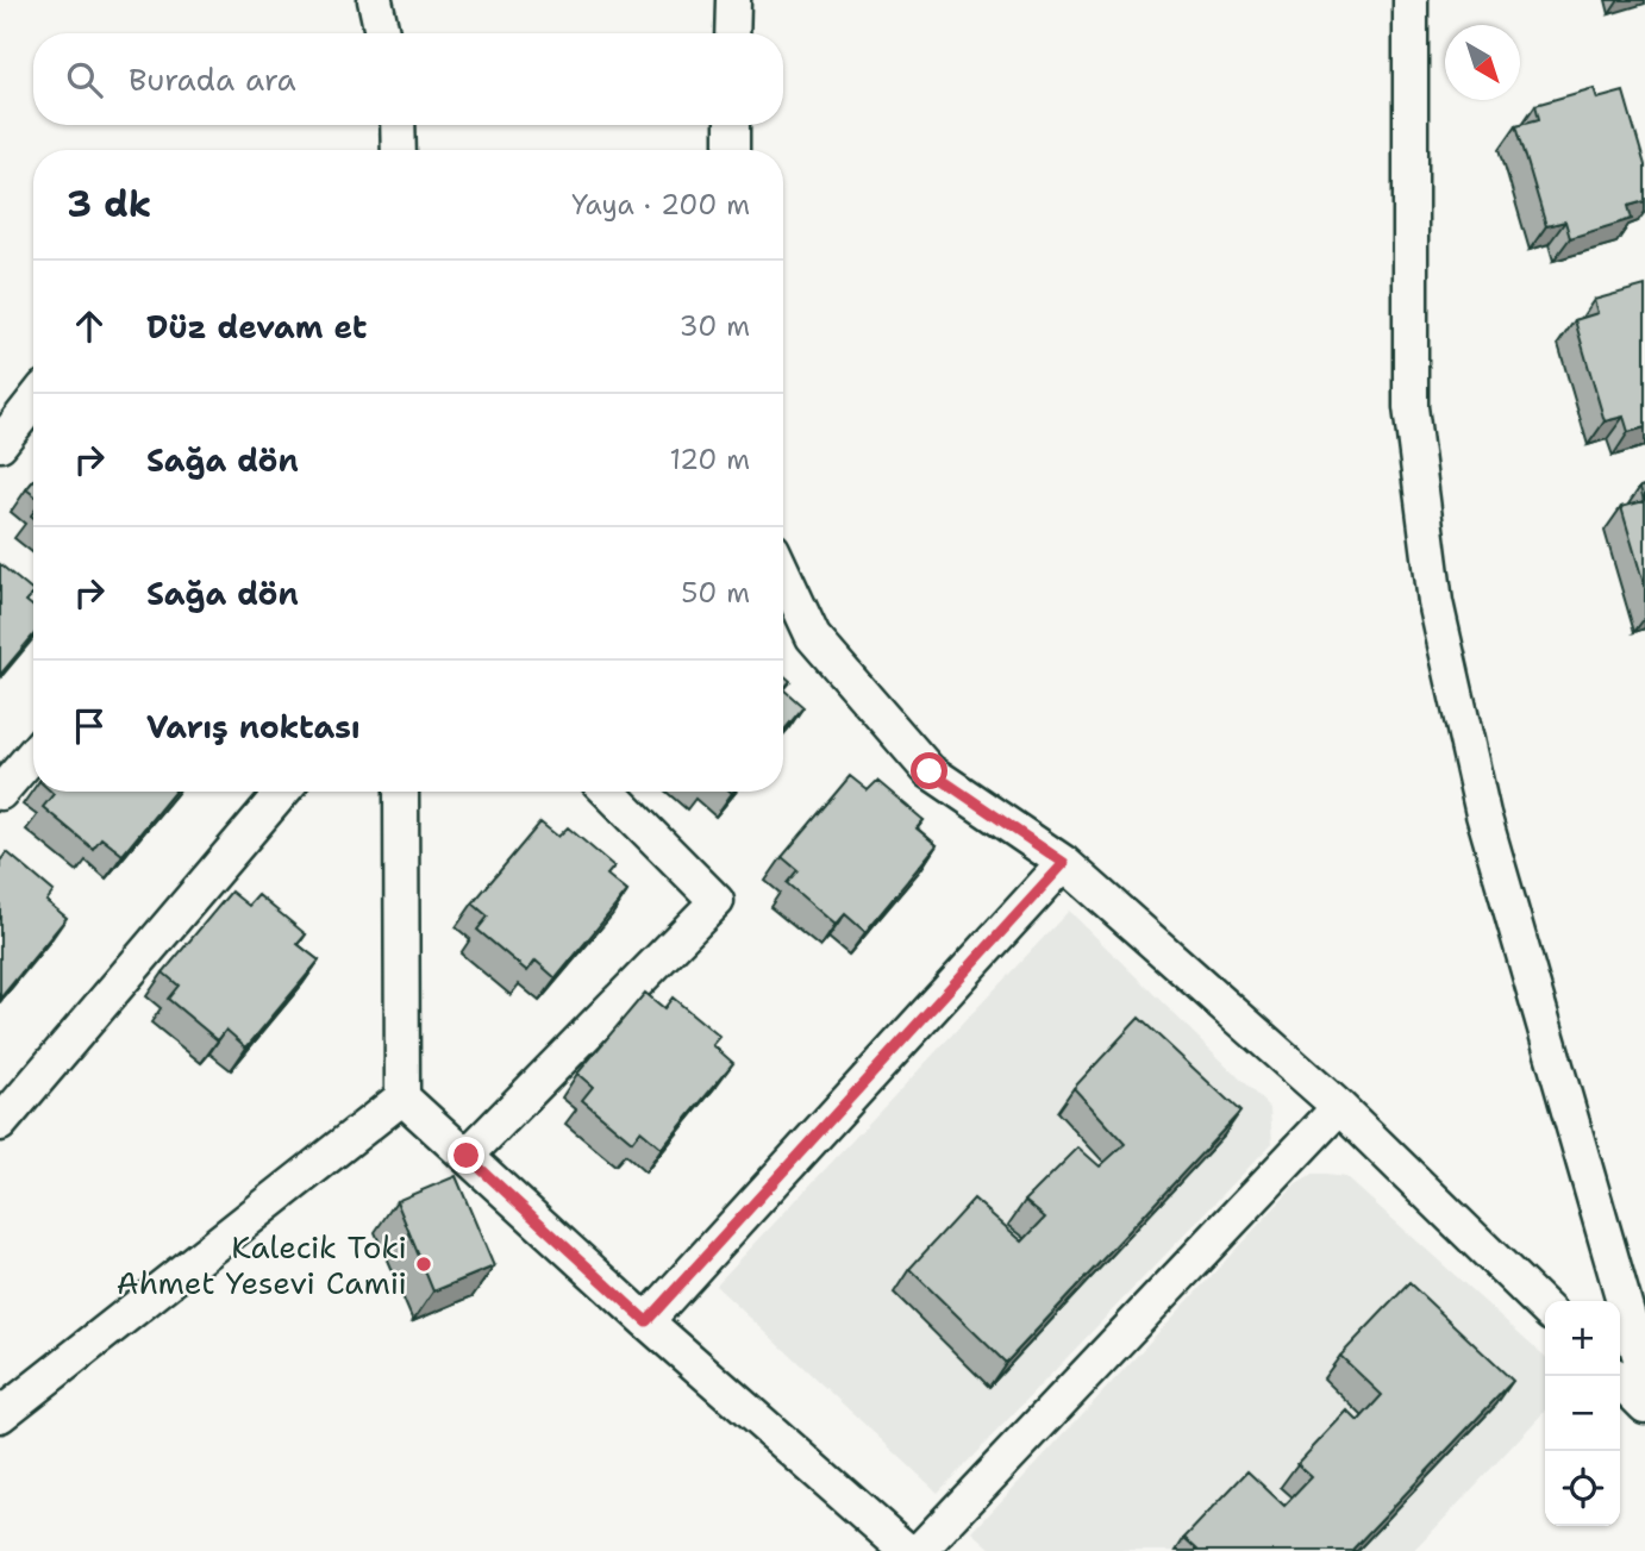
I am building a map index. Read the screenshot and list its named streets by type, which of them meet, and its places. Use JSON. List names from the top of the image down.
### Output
{
  "places": ["Kalecik Toki Ahmet Yesevi Camii"],
  "north": "bottom right",
  "page": {
    "search": "Burada ara",
    "heading": ["3 dk", "Yaya · 200 m"],
    "list": [
      ["Düz devam et", "30 m"],
      ["Sağa dön", "120 m"],
      ["Sağa dön", "50 m"],
      "Varış noktası"
    ],
    "map_buttons": ["+", "−"]
  }
}
